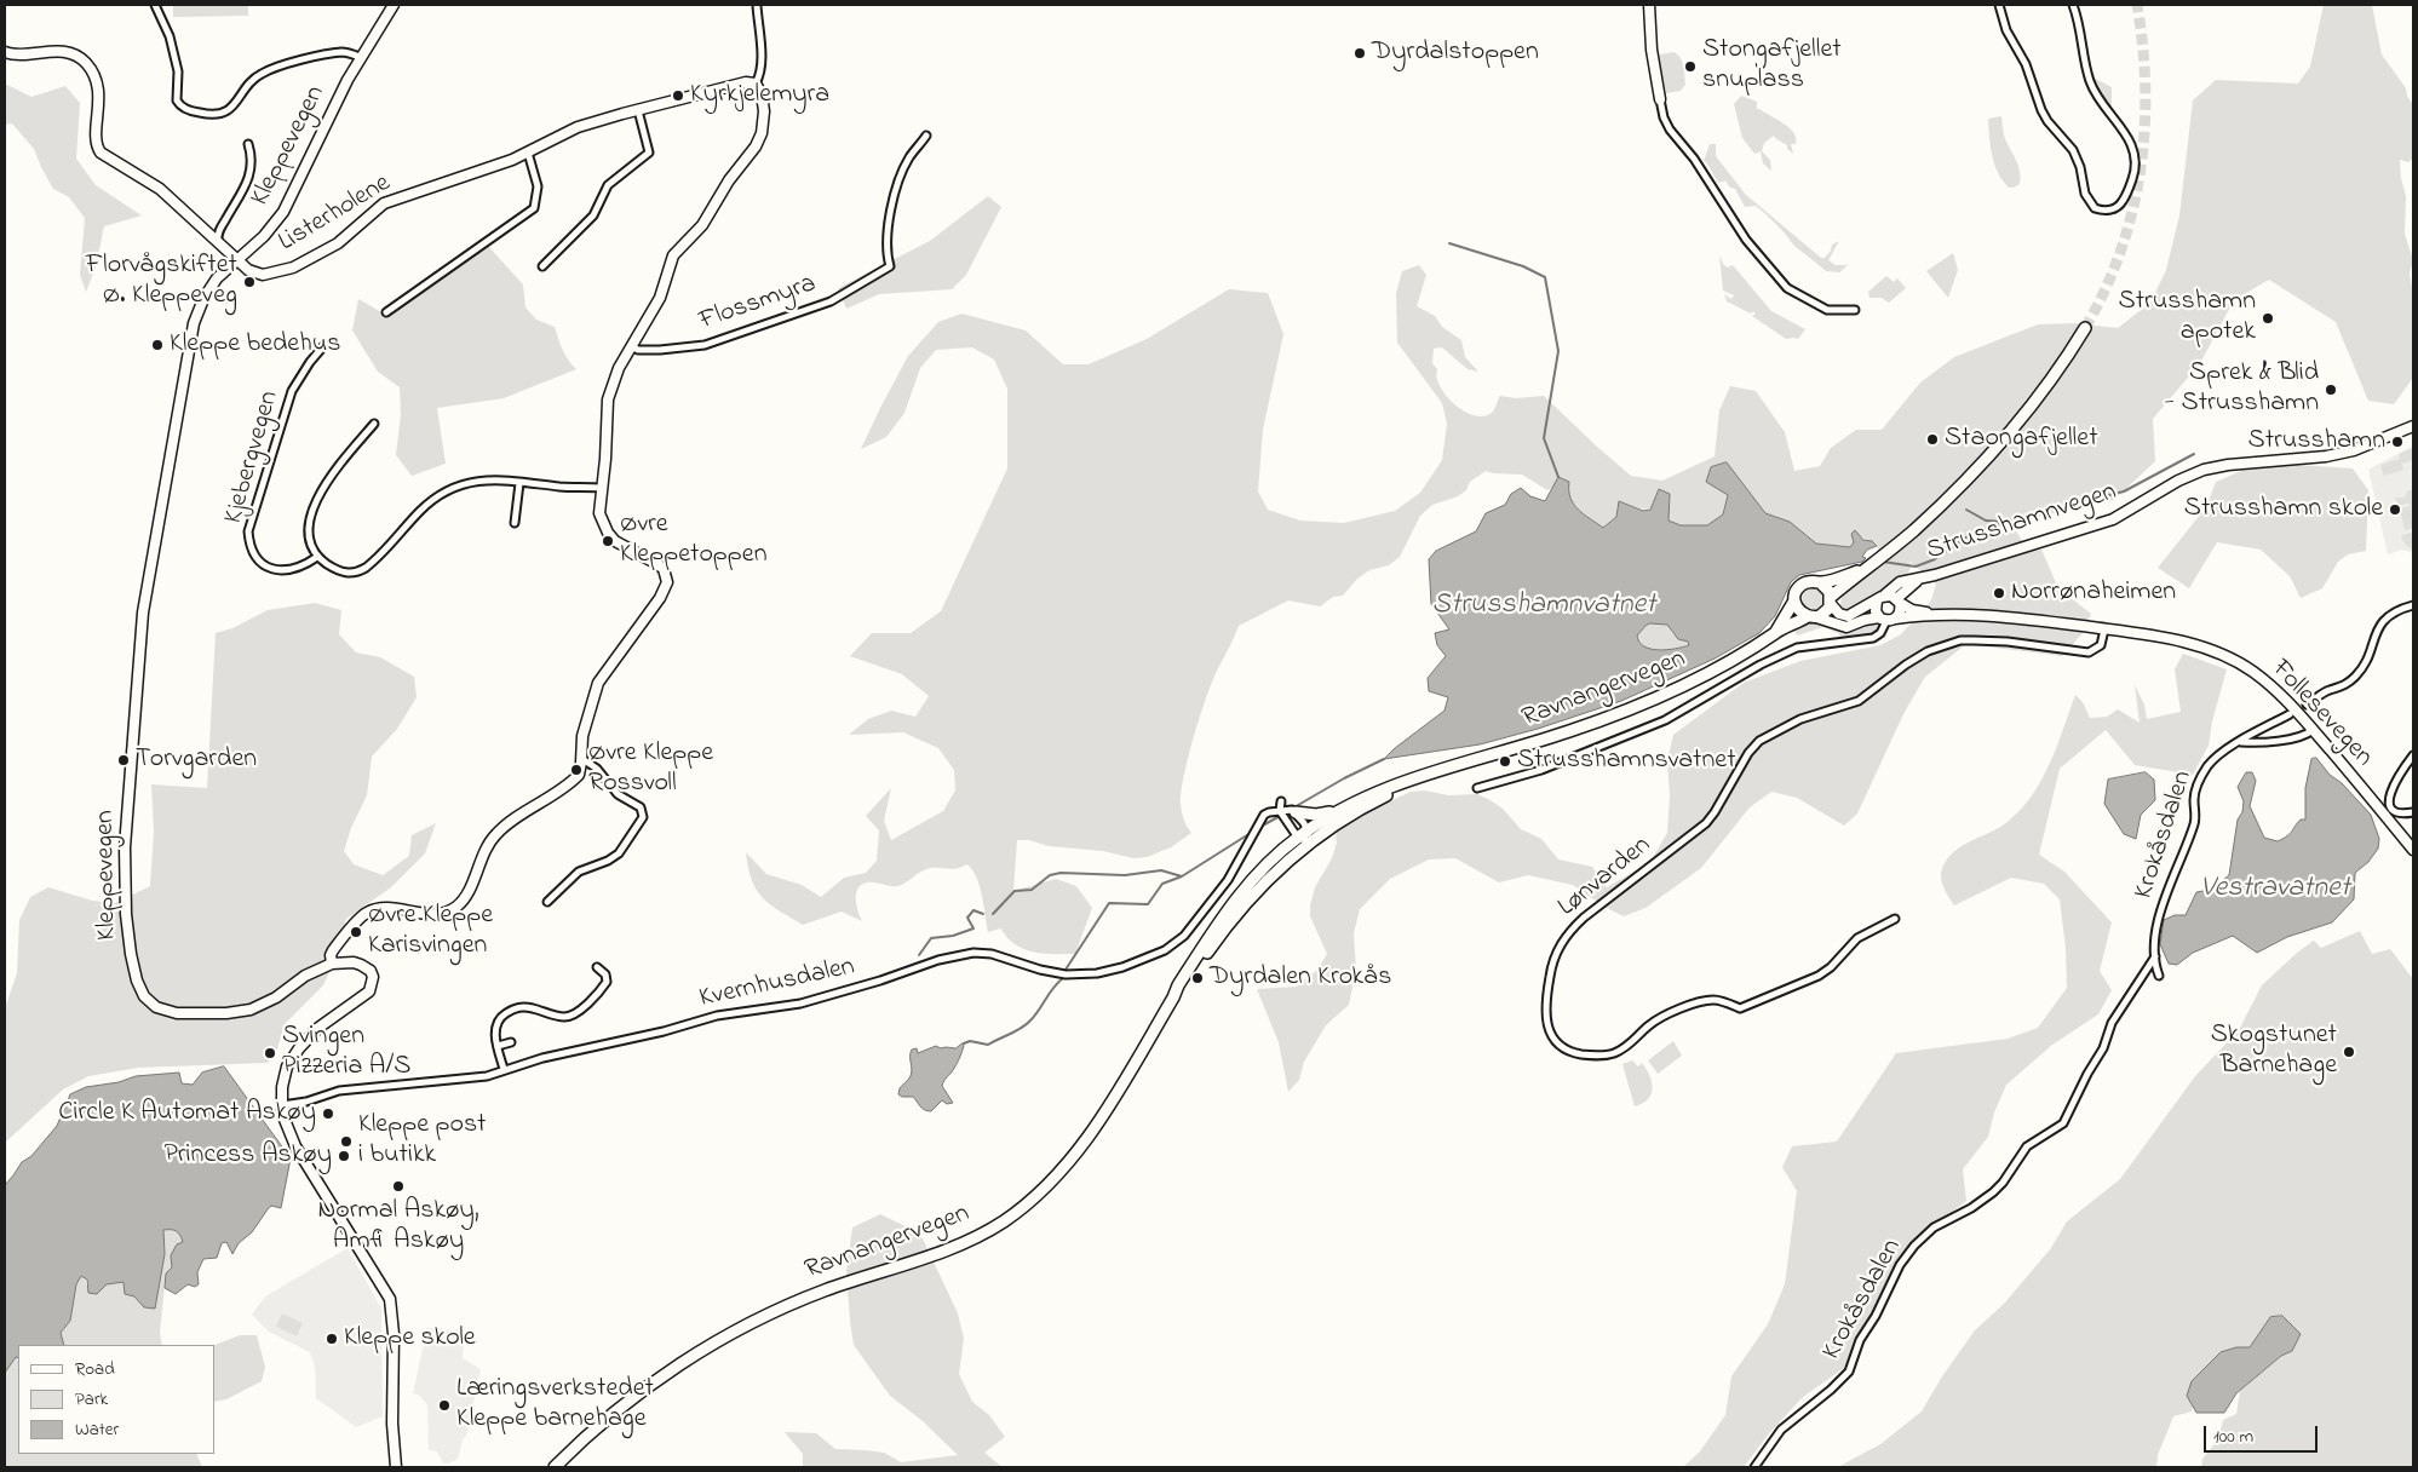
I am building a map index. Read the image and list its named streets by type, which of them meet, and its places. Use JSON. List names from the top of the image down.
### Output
{
  "streets": {
    "main road": ["Ravnangervegen"],
    "street": [
      "Kleppevegen",
      "Listerholene",
      "Flossmyra",
      "Kjebergvegen",
      "Strusshamnvegen",
      "Follesevegen",
      "Krokåsdalen",
      "Lønvarden",
      "Kvernhusdalen"
    ]
  },
  "crossings": [
    ["Kleppevegen", "Listerholene"],
    ["Kleppevegen", "Kvernhusdalen"],
    ["Strusshamnvegen", "Follesevegen"],
    ["Ravnangervegen", "Follesevegen"],
    ["Follesevegen", "Lønvarden"]
  ],
  "water": ["Strusshamnvatnet", "Vestravatnet"],
  "places": [
    "Dyrdalstoppen",
    "Stongafjellet snuplass",
    "Kyrkjelemyra",
    "Florvågskiftet Ø. Kleppeveg",
    "Strusshamn apotek",
    "Kleppe bedehus",
    "Sprek & Blid - Strusshamn",
    "Staongafjellet",
    "Strusshamn",
    "Strusshamn skole",
    "Øvre Kleppetoppen",
    "Norrønaheimen",
    "Torvgarden",
    "Strusshamnsvatnet",
    "Øvre Kleppe Rossvoll",
    "Øvre Kleppe Karisvingen",
    "Dyrdalen Krokås",
    "Skogstunet Barnehage",
    "Svingen Pizzeria A/S",
    "Circle K Automat Askøy",
    "Kleppe post i butikk",
    "Princess Askøy",
    "Normal Askøy, Amfi Askøy",
    "Kleppe skole",
    "Læringsverkstedet Kleppe barnehage"
  ],
  "legend": ["Road", "Park", "Water"],
  "scale_bar": "100 m"
}
